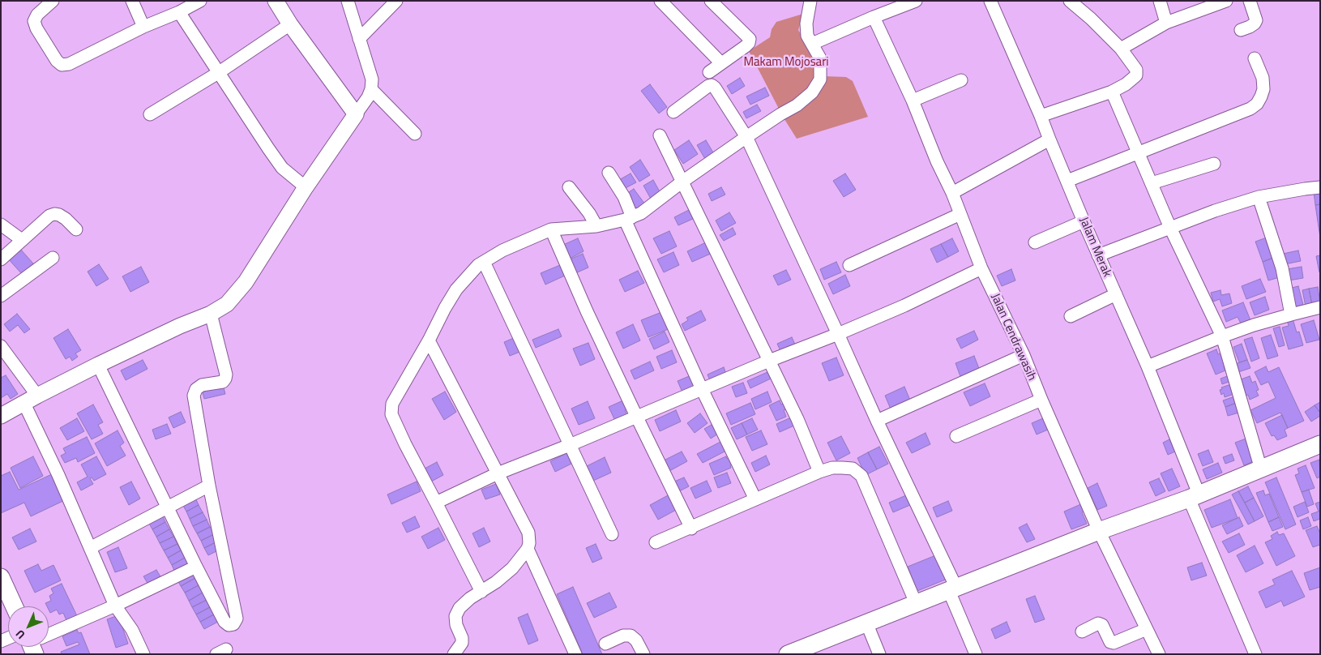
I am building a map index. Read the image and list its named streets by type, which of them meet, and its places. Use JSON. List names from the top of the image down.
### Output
{
  "streets": {
    "street": ["Jalam Merak", "Jalan Cendrawasih"]
  },
  "parks": ["Makam Mojosari"],
  "north": "bottom left"
}
